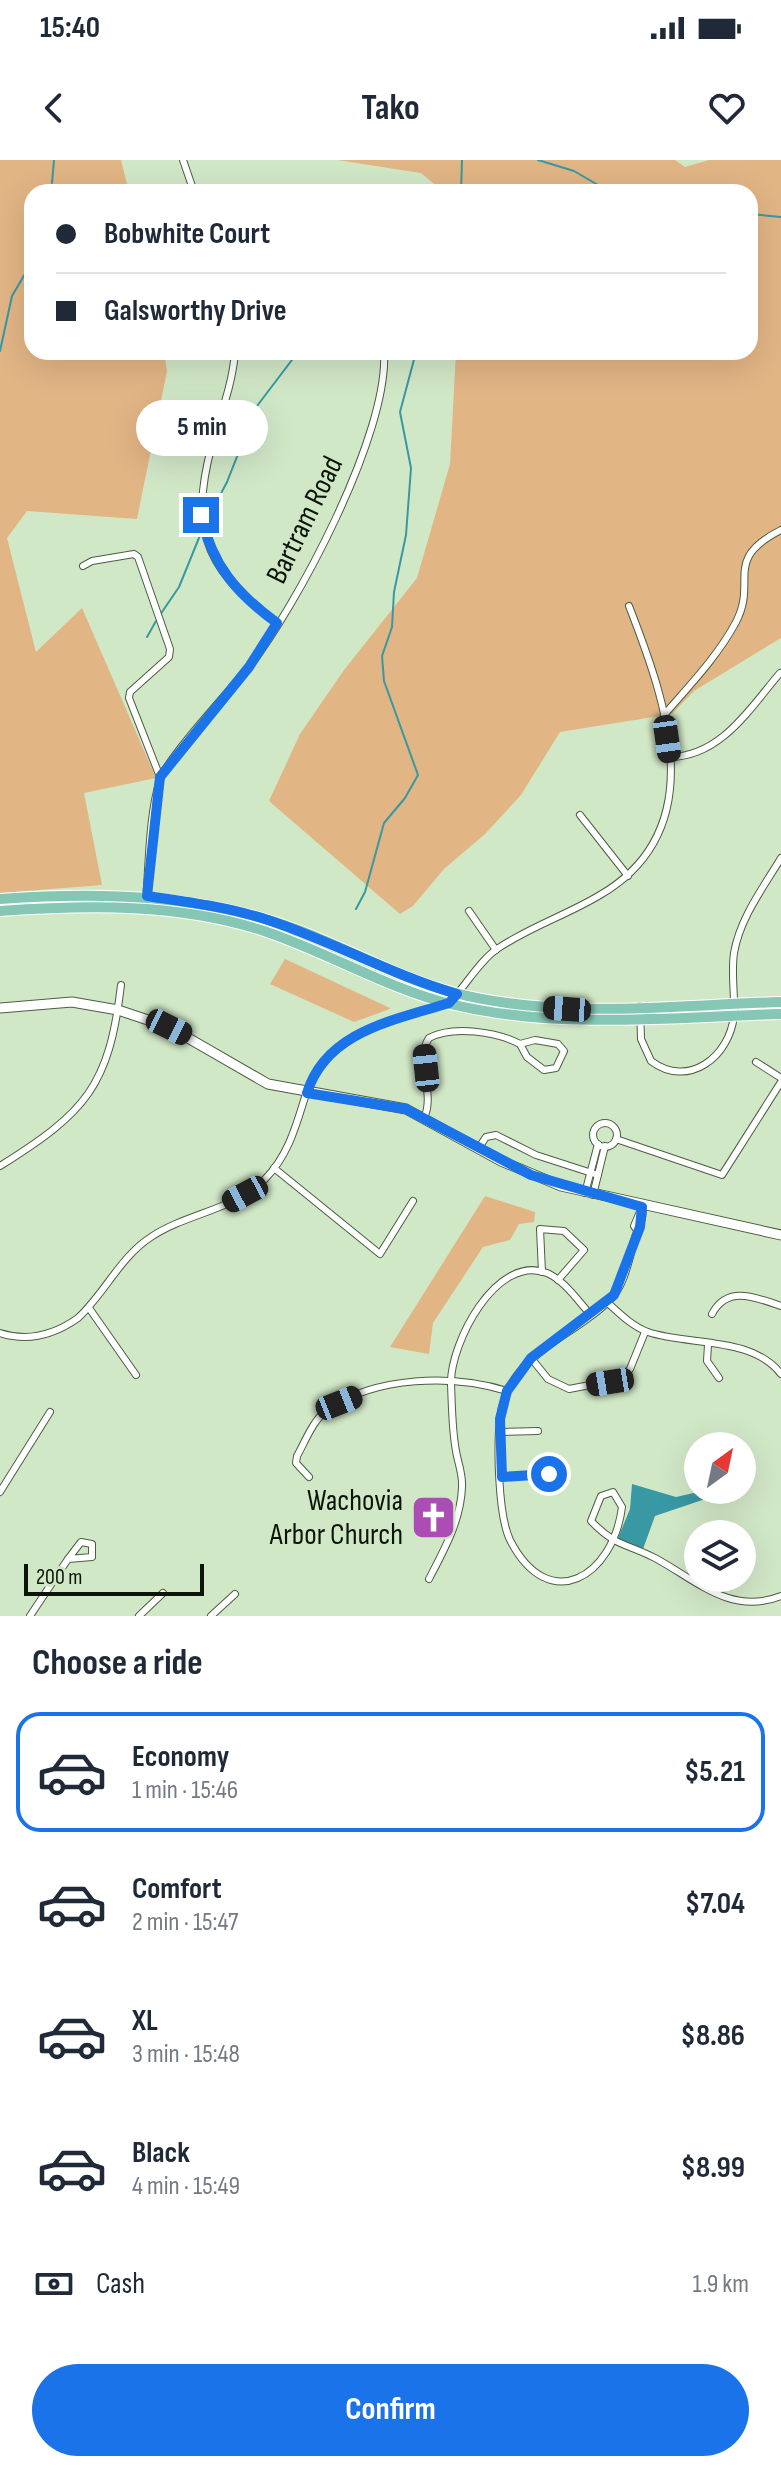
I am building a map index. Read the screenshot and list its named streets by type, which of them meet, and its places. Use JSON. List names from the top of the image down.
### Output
{
  "streets": {
    "street": ["Bartram Road"]
  },
  "places": {
    "church": ["Wachovia Arbor Church"]
  },
  "scale_bar": "200 m",
  "north": "top right",
  "page": {
    "status": "15:40",
    "header": "Tako",
    "banner": ["Bobwhite Court", "Galsworthy Drive"],
    "bubble": "5 min",
    "scale": "200 m",
    "heading": "Choose a ride",
    "list": [
      {
        "name": "Economy",
        "note": "1 min · 15:46",
        "value": "$5.21"
      },
      {
        "name": "Comfort",
        "note": "2 min · 15:47",
        "value": "$7.04"
      },
      {
        "name": "XL",
        "note": "3 min · 15:48",
        "value": "$8.86"
      },
      {
        "name": "Black",
        "note": "4 min · 15:49",
        "value": "$8.99"
      }
    ],
    "pay": ["Cash", "1.9 km"],
    "buttons": "Confirm"
  }
}
